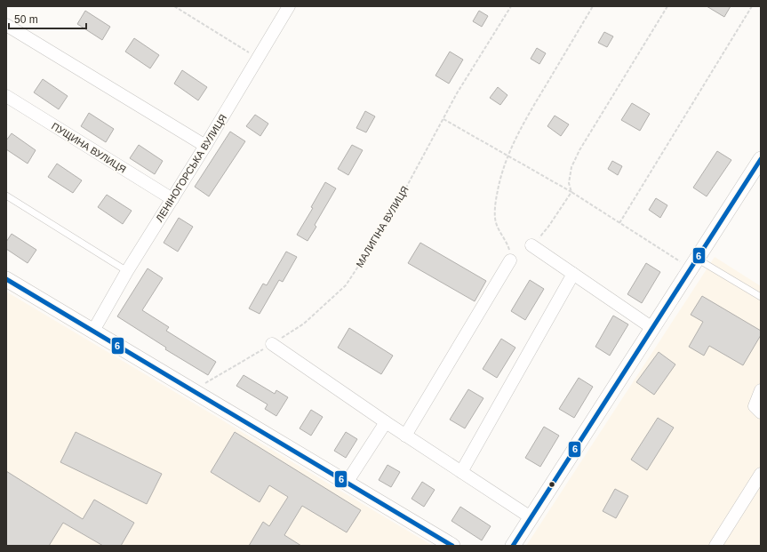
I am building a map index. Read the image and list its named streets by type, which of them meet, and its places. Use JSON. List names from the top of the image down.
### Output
{
  "streets": {
    "street": ["ПУЩИНА ВУЛИЦЯ", "ЛЕНІНОГОРСЬКА ВУЛИЦЯ"],
    "path": ["МАЛИГІНА ВУЛИЦЯ"]
  },
  "crossings": [
    ["ПУЩИНА ВУЛИЦЯ", "ЛЕНІНОГОРСЬКА ВУЛИЦЯ"]
  ],
  "lines": ["transit line 6"],
  "scale_bar": "50 m"
}
